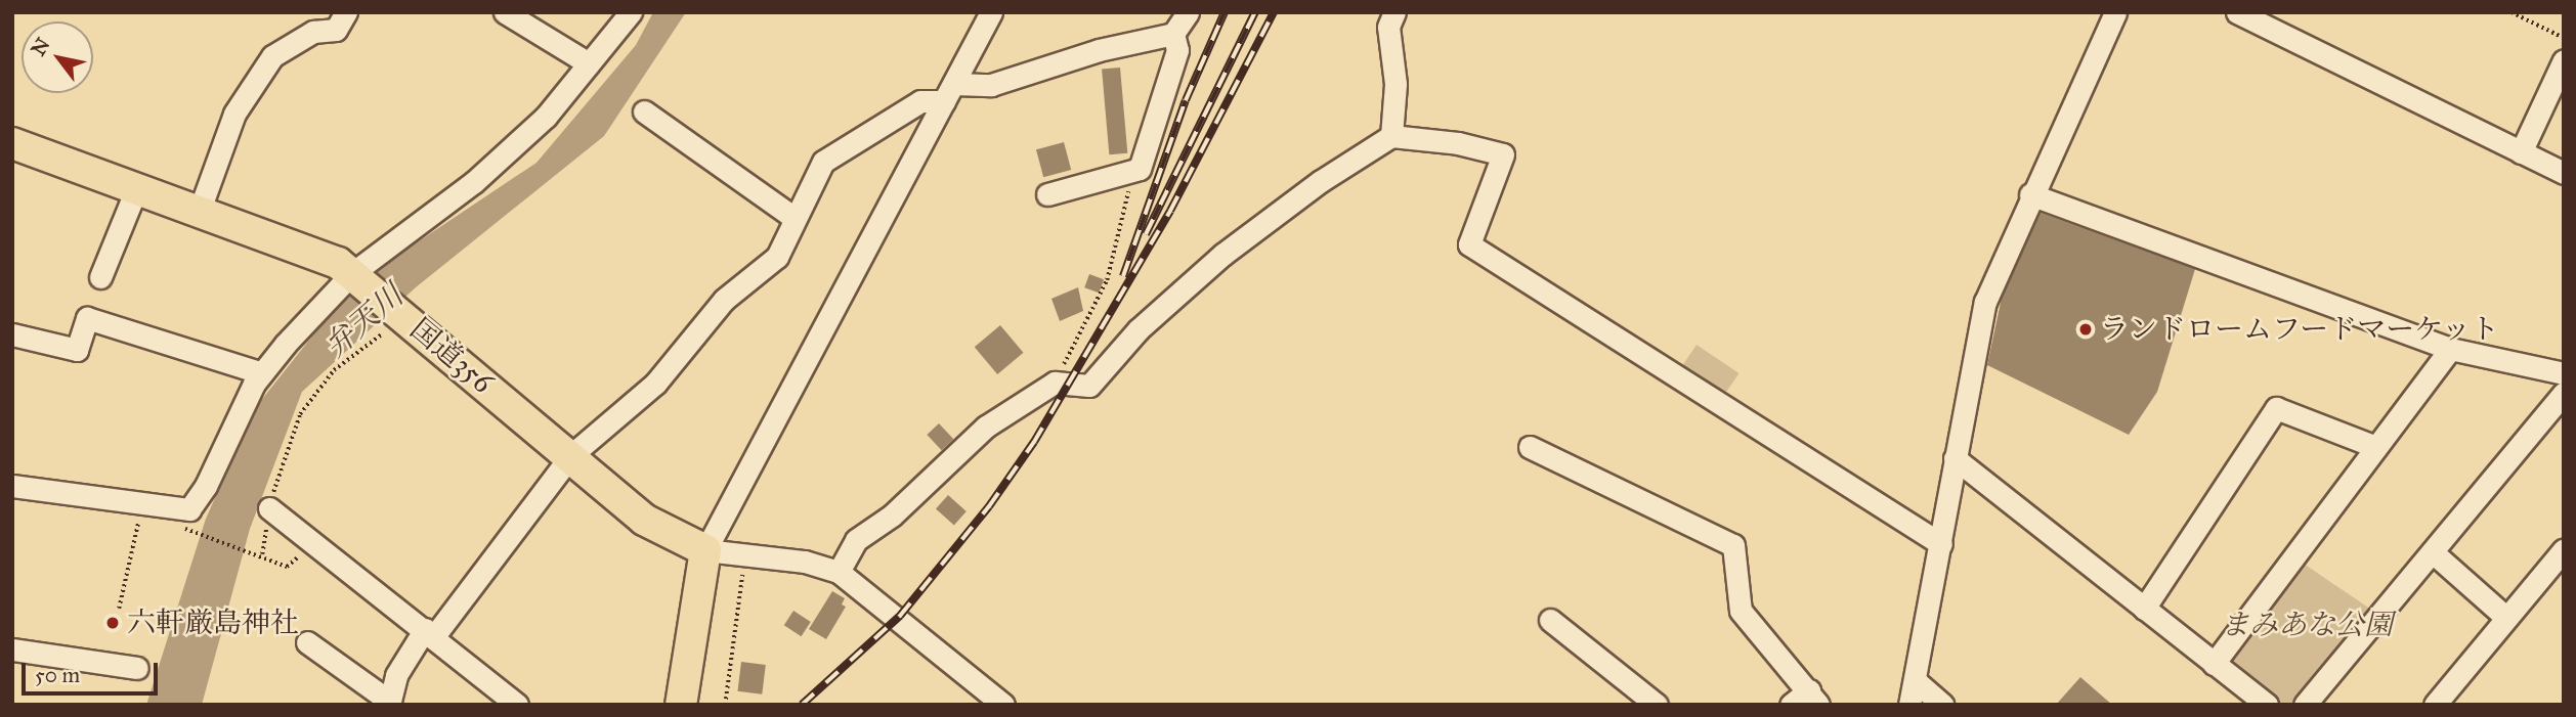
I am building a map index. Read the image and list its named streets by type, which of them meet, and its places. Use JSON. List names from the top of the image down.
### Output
{
  "streets": {
    "highway": ["国道356"]
  },
  "water": ["弁天川"],
  "parks": ["まみあな公園"],
  "places": ["ランドロームフードマーケット", "六軒厳島神社"],
  "scale_bar": "50 m",
  "north": "top left"
}
